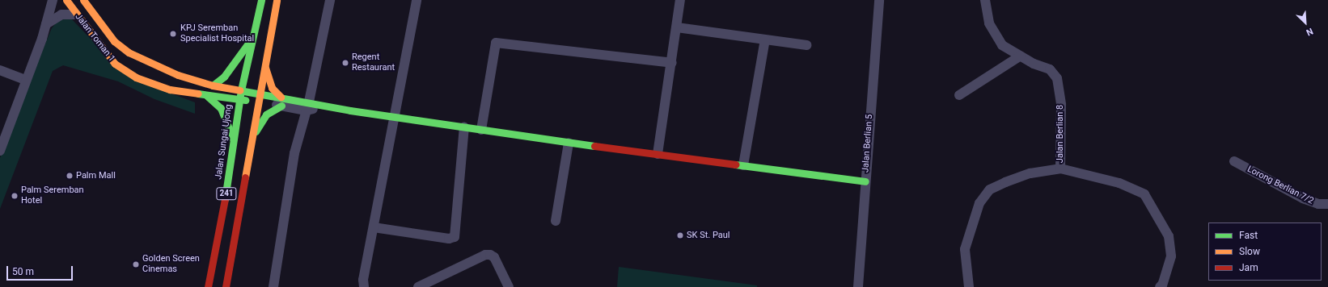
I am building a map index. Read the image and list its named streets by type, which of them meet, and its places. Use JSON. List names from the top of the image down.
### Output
{
  "streets": {
    "main road": ["Jalan Toman 1", "Jalan Sungai Ujong", "241"],
    "street": ["Jalan Berlian 8", "Jalan Berlian 5", "Lorong Berlian 7/2"]
  },
  "crossings": [
    ["Jalan Toman 1", "Jalan Sungai Ujong"],
    ["Jalan Toman 1", "241"]
  ],
  "places": [
    "KPJ Seremban Specialist Hospital",
    "Regent Restaurant",
    "Palm Mall",
    "Palm Seremban Hotel",
    "SK St. Paul",
    "Golden Screen Cinemas"
  ],
  "legend": ["Fast", "Slow", "Jam"],
  "scale_bar": "50 m",
  "north": "bottom right"
}
